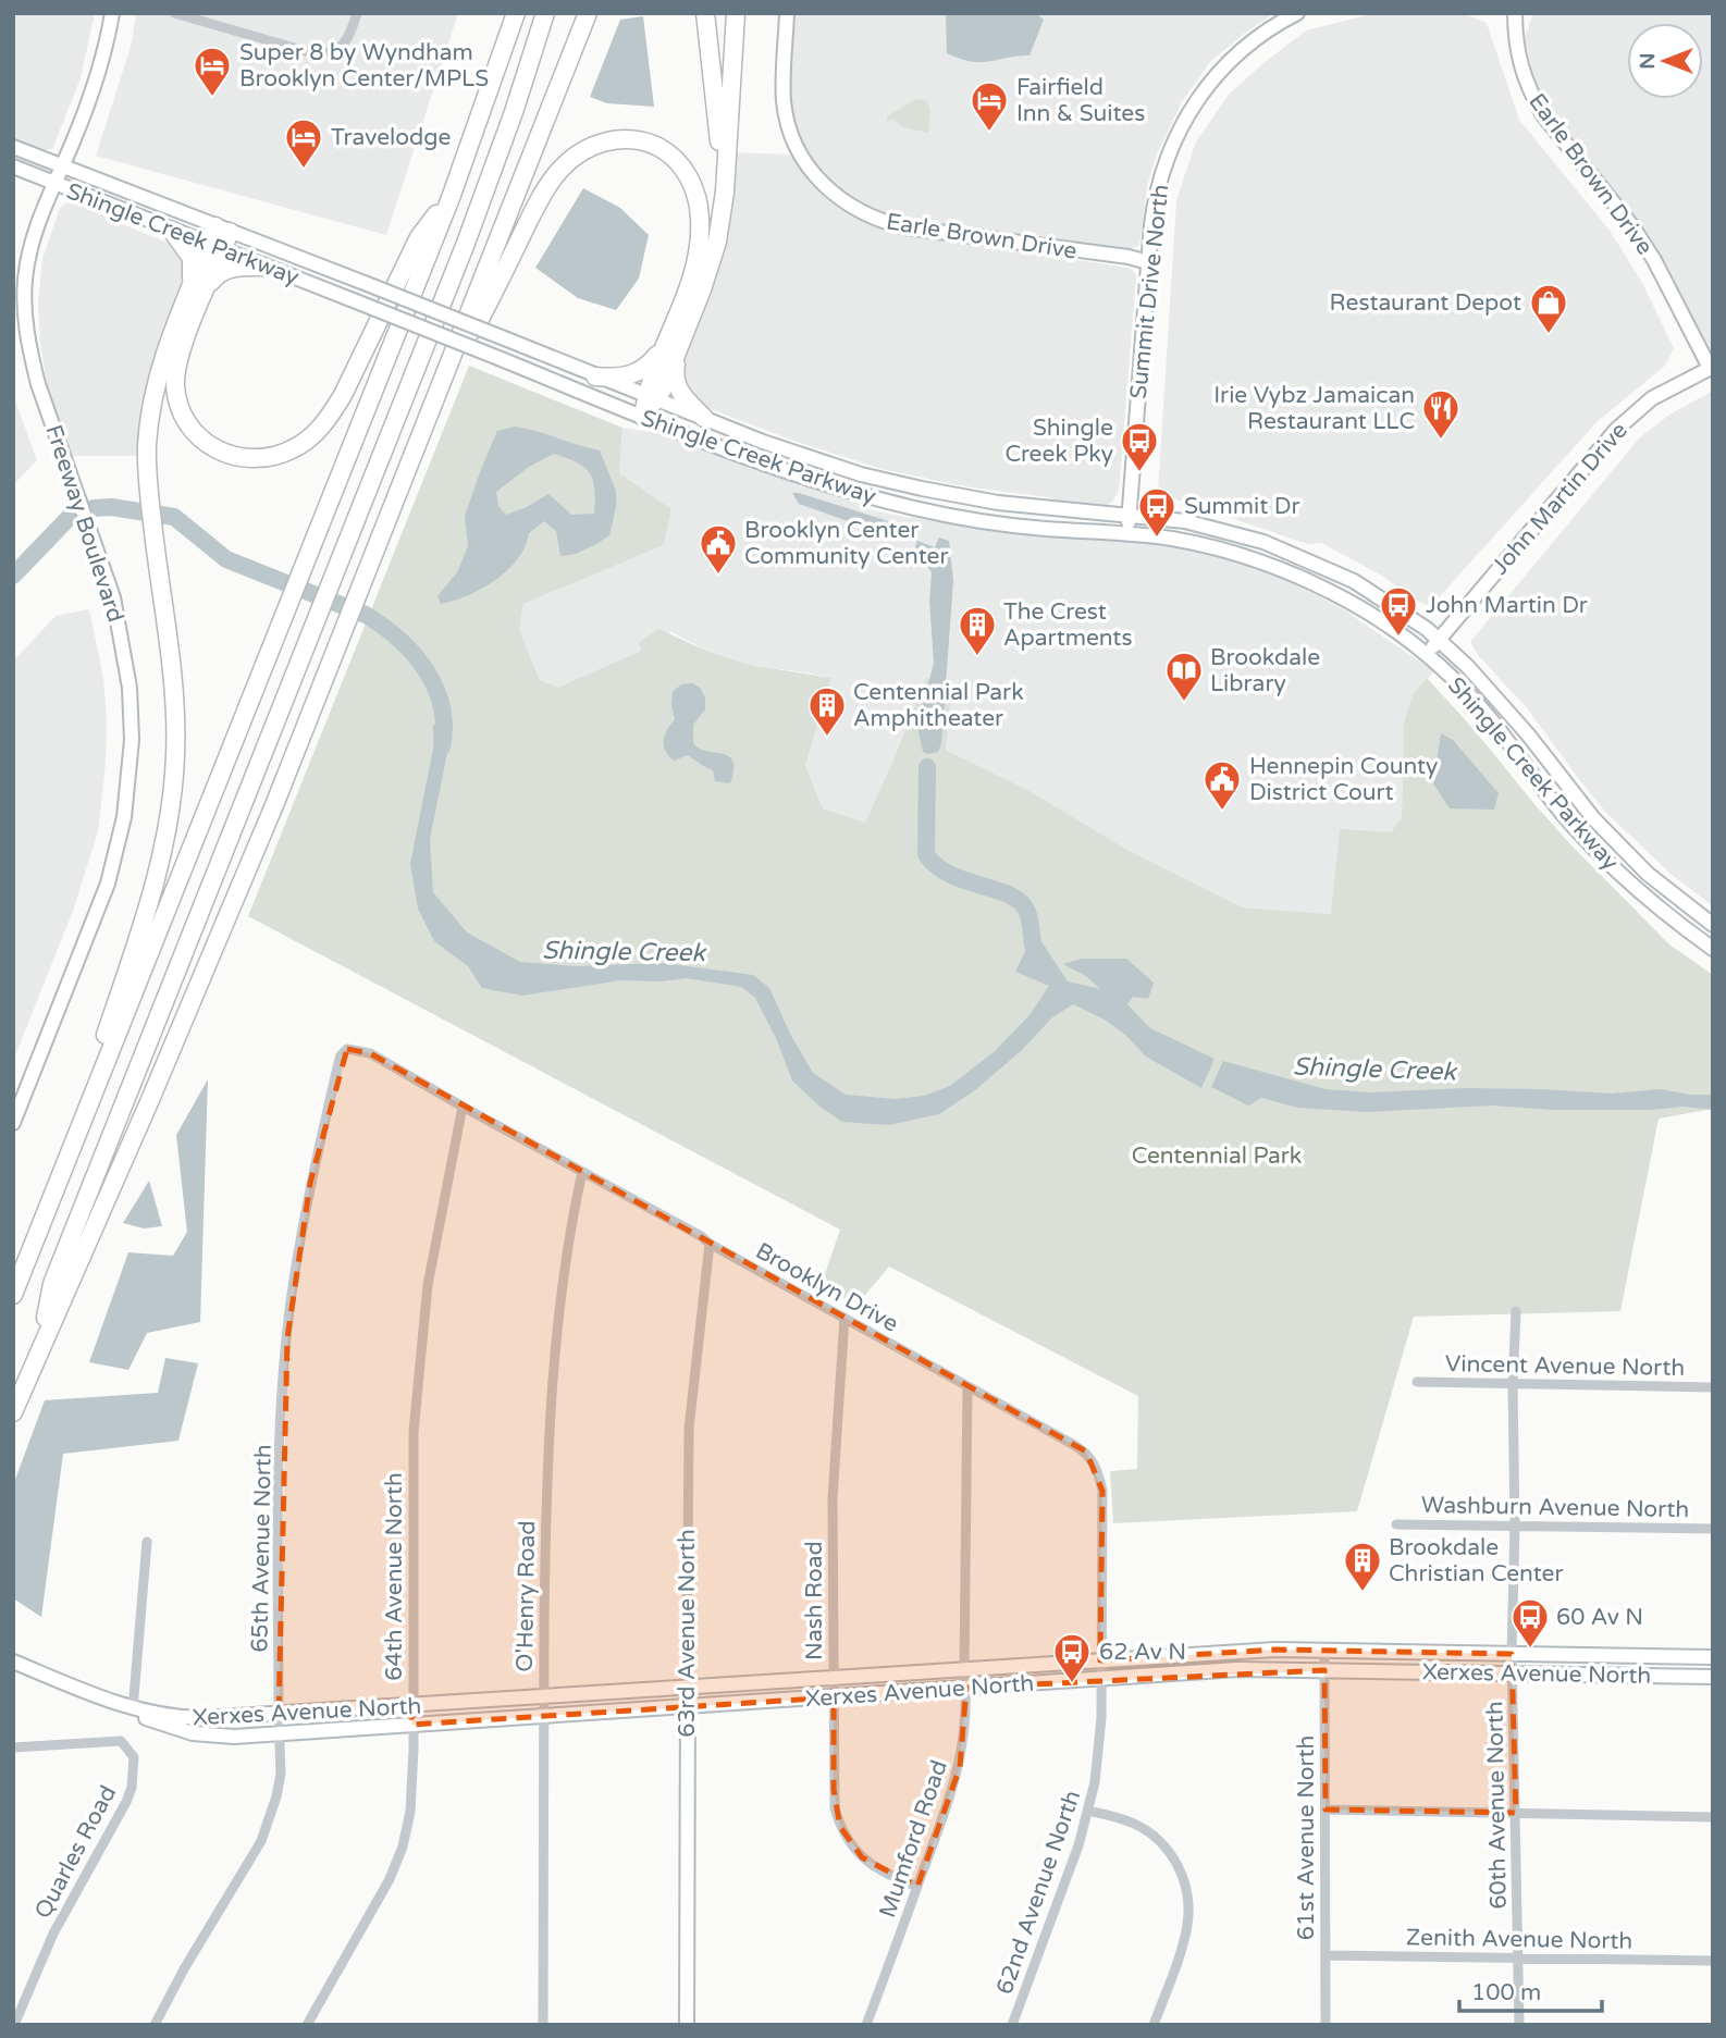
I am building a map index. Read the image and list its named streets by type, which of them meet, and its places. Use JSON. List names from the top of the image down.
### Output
{
  "streets": {
    "street": [
      "Earle Brown Drive",
      "Shingle Creek Parkway",
      "Summit Drive North",
      "John Martin Drive",
      "Freeway Boulevard",
      "Brooklyn Drive",
      "Vincent Avenue North",
      "Washburn Avenue North",
      "65th Avenue North",
      "64th Avenue North",
      "O'Henry Road",
      "Nash Road",
      "63rd Avenue North",
      "Xerxes Avenue North",
      "60th Avenue North",
      "61st Avenue North",
      "Mumford Road",
      "Quarles Road",
      "62nd Avenue North",
      "Zenith Avenue North"
    ]
  },
  "crossings": [
    ["Earle Brown Drive", "Summit Drive North"],
    ["Earle Brown Drive", "John Martin Drive"],
    ["Shingle Creek Parkway", "Summit Drive North"],
    ["Shingle Creek Parkway", "John Martin Drive"],
    ["Shingle Creek Parkway", "Freeway Boulevard"],
    ["Brooklyn Drive", "65th Avenue North"],
    ["Brooklyn Drive", "64th Avenue North"],
    ["Brooklyn Drive", "O'Henry Road"],
    ["Brooklyn Drive", "Nash Road"],
    ["Brooklyn Drive", "63rd Avenue North"],
    ["Brooklyn Drive", "Xerxes Avenue North"],
    ["Brooklyn Drive", "Mumford Road"],
    ["Brooklyn Drive", "62nd Avenue North"],
    ["Vincent Avenue North", "60th Avenue North"],
    ["Washburn Avenue North", "60th Avenue North"],
    ["65th Avenue North", "Xerxes Avenue North"],
    ["64th Avenue North", "Xerxes Avenue North"],
    ["O'Henry Road", "Xerxes Avenue North"],
    ["Nash Road", "Xerxes Avenue North"],
    ["Nash Road", "Mumford Road"],
    ["63rd Avenue North", "Xerxes Avenue North"],
    ["Xerxes Avenue North", "60th Avenue North"],
    ["Xerxes Avenue North", "61st Avenue North"],
    ["Xerxes Avenue North", "Mumford Road"],
    ["Xerxes Avenue North", "62nd Avenue North"],
    ["60th Avenue North", "Zenith Avenue North"],
    ["61st Avenue North", "Zenith Avenue North"]
  ],
  "water": ["Shingle Creek"],
  "parks": ["Centennial Park"],
  "places": {
    "hotel": ["Super 8 by Wyndham Brooklyn Center/MPLS", "Fairfield Inn & Suites", "Travelodge"],
    "shop": ["Restaurant Depot"],
    "restaurant": ["Irie Vybz Jamaican Restaurant LLC"],
    "bus stop": [
      "Shingle Creek Pky",
      "Summit Dr",
      "John Martin Dr",
      "60 Av N",
      "62 Av N"
    ],
    "public building": ["Brooklyn Center Community Center", "Hennepin County District Court"],
    "building": ["The Crest Apartments", "Centennial Park Amphitheater", "Brookdale Christian Center"],
    "library": ["Brookdale Library"]
  },
  "scale_bar": "100 m",
  "north": "left"
}
